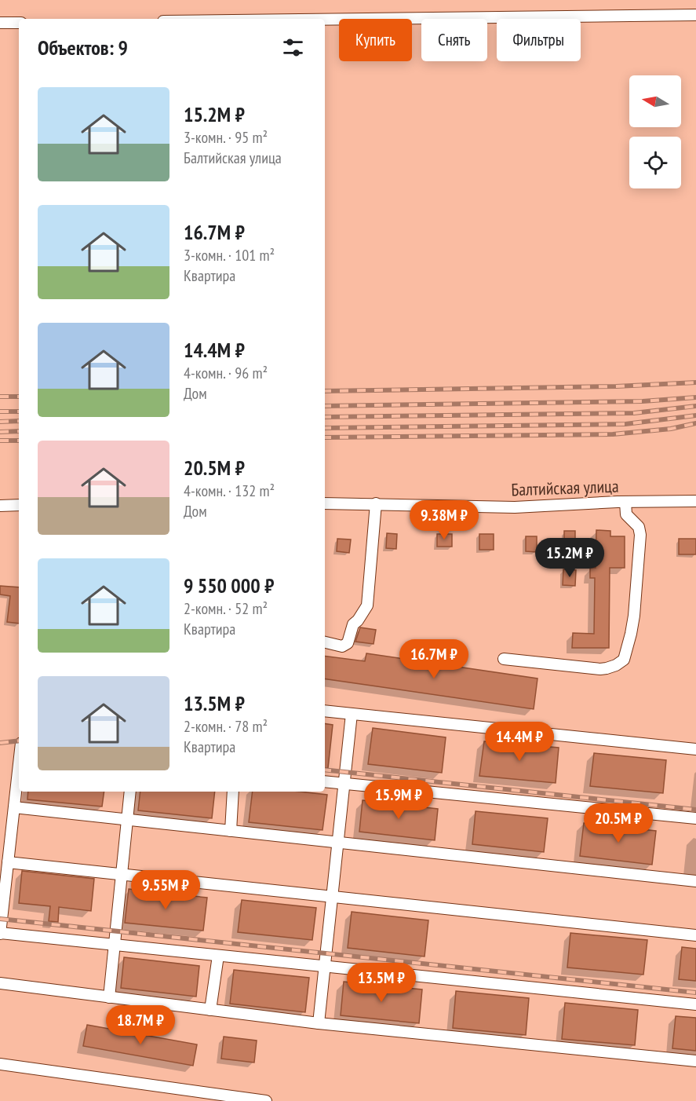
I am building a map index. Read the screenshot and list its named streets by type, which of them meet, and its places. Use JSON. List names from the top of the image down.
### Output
{
  "streets": {
    "street": ["Балтийская улица"]
  },
  "north": "left",
  "page": {
    "chip": ["Купить", "Снять", "Фильтры"],
    "heading": "Объектов: 9",
    "list": [
      {
        "name": "15.2M ₽",
        "note": "3-комн. · 95 m² · Балтийская улица"
      },
      {
        "name": "16.7M ₽",
        "note": "3-комн. · 101 m² · Квартира"
      },
      {
        "name": "14.4M ₽",
        "note": "4-комн. · 96 m² · Дом"
      },
      {
        "name": "20.5M ₽",
        "note": "4-комн. · 132 m² · Дом"
      },
      {
        "name": "9 550 000 ₽",
        "note": "2-комн. · 52 m² · Квартира"
      },
      {
        "name": "13.5M ₽",
        "note": "2-комн. · 78 m² · Квартира"
      }
    ],
    "price": [
      "9.38M ₽",
      "15.2M ₽",
      "16.7M ₽",
      "14.4M ₽",
      "15.9M ₽",
      "20.5M ₽",
      "9.55M ₽",
      "13.5M ₽",
      "18.7M ₽"
    ]
  }
}
